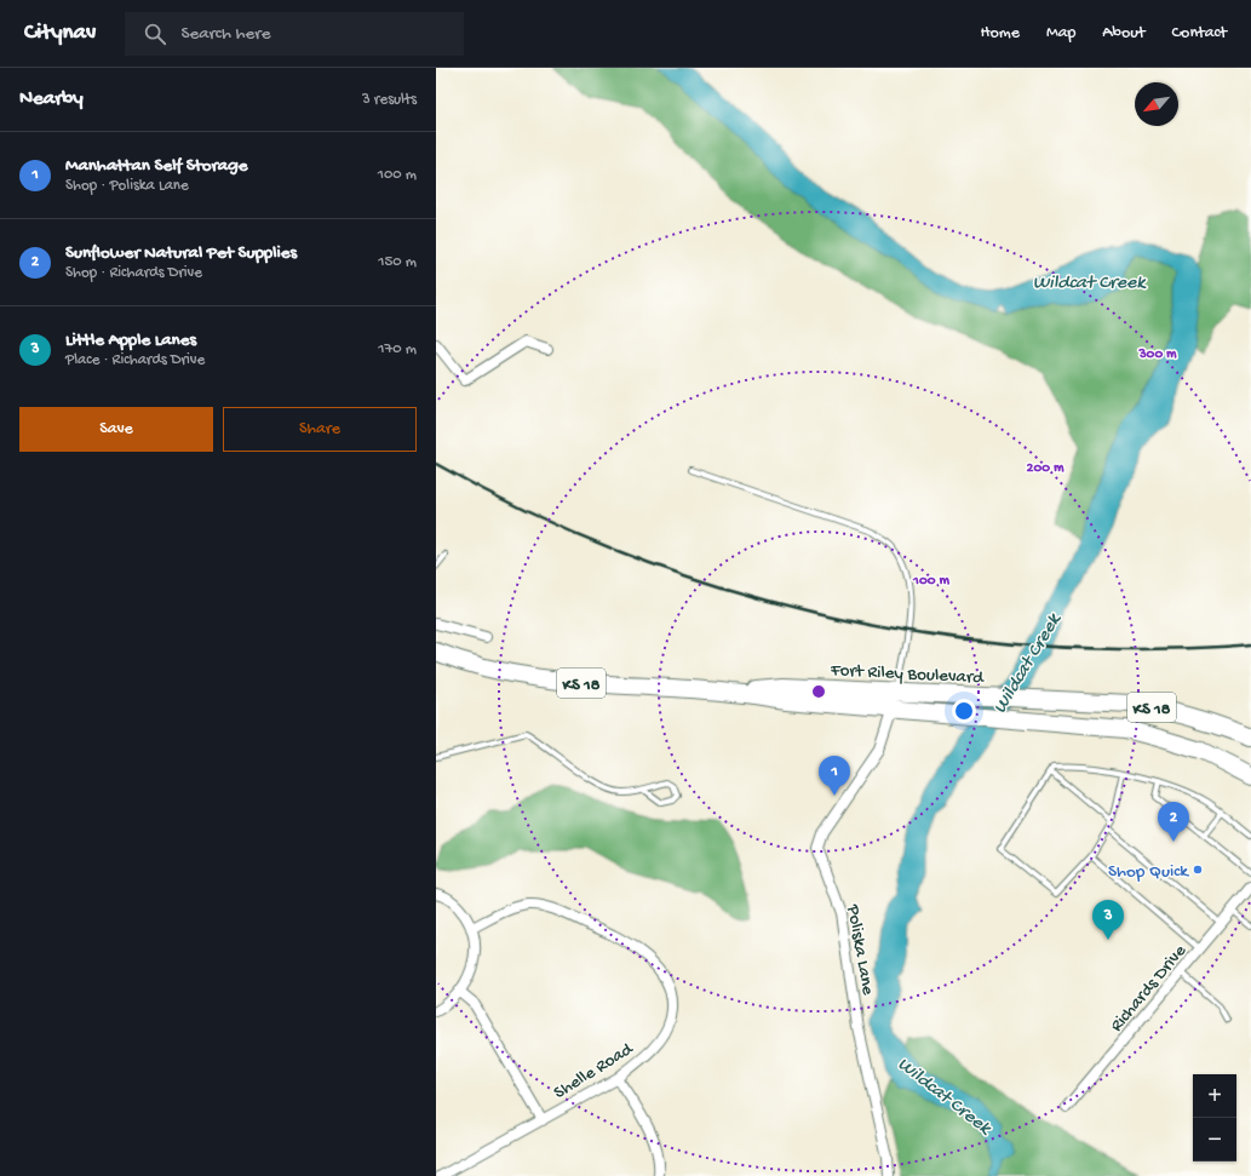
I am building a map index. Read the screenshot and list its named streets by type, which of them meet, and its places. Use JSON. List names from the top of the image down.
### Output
{
  "streets": {
    "highway": ["Fort Riley Boulevard", "KS 18"],
    "street": ["Poliska Lane", "Richards Drive", "Shelle Road"]
  },
  "crossings": [
    ["Fort Riley Boulevard", "Poliska Lane"]
  ],
  "water": ["Wildcat Creek"],
  "places": ["Shop Quick"],
  "north": "bottom left",
  "page": {
    "header": "Citynav",
    "search": "Search here",
    "nav": [
      "Home",
      "Map",
      "About",
      "Contact"
    ],
    "heading": ["Nearby", "3 results"],
    "list": [
      {
        "mark": "1",
        "name": "Manhattan Self Storage",
        "note": "Shop · Poliska Lane",
        "value": "100 m"
      },
      {
        "mark": "2",
        "name": "Sunflower Natural Pet Supplies",
        "note": "Shop · Richards Drive",
        "value": "150 m"
      },
      {
        "mark": "3",
        "name": "Little Apple Lanes",
        "note": "Place · Richards Drive",
        "value": "170 m"
      }
    ],
    "buttons": ["Save", "Share"],
    "pins": ["1", "2", "3"],
    "map_buttons": ["+", "−"]
  },
  "rings": ["300 m", "200 m", "100 m"]
}
